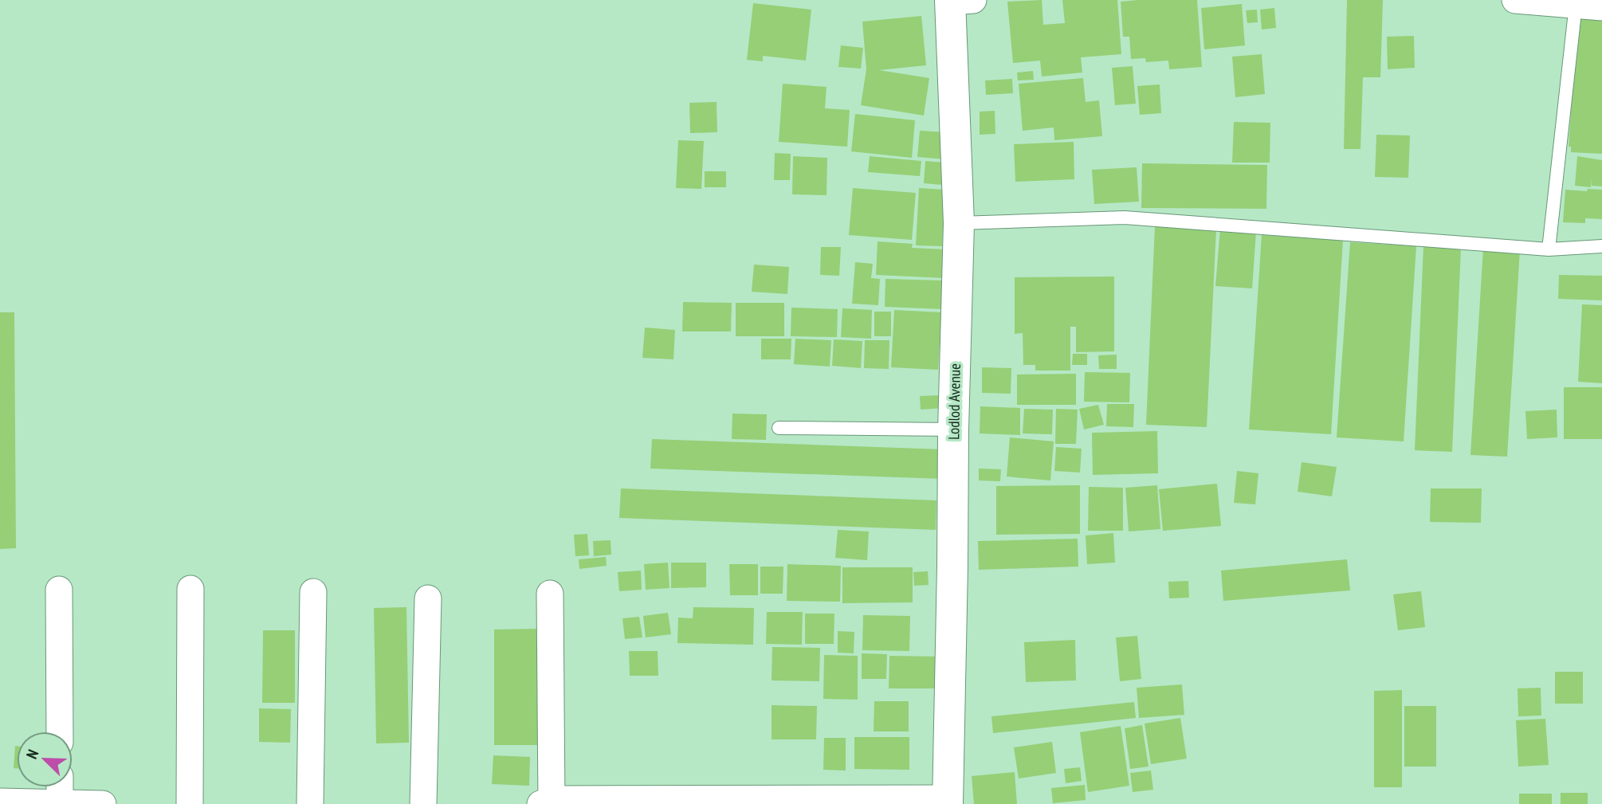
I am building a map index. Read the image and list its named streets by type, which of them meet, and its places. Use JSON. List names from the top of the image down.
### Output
{
  "streets": {
    "main road": ["Lodlod Avenue"]
  },
  "north": "top left"
}
